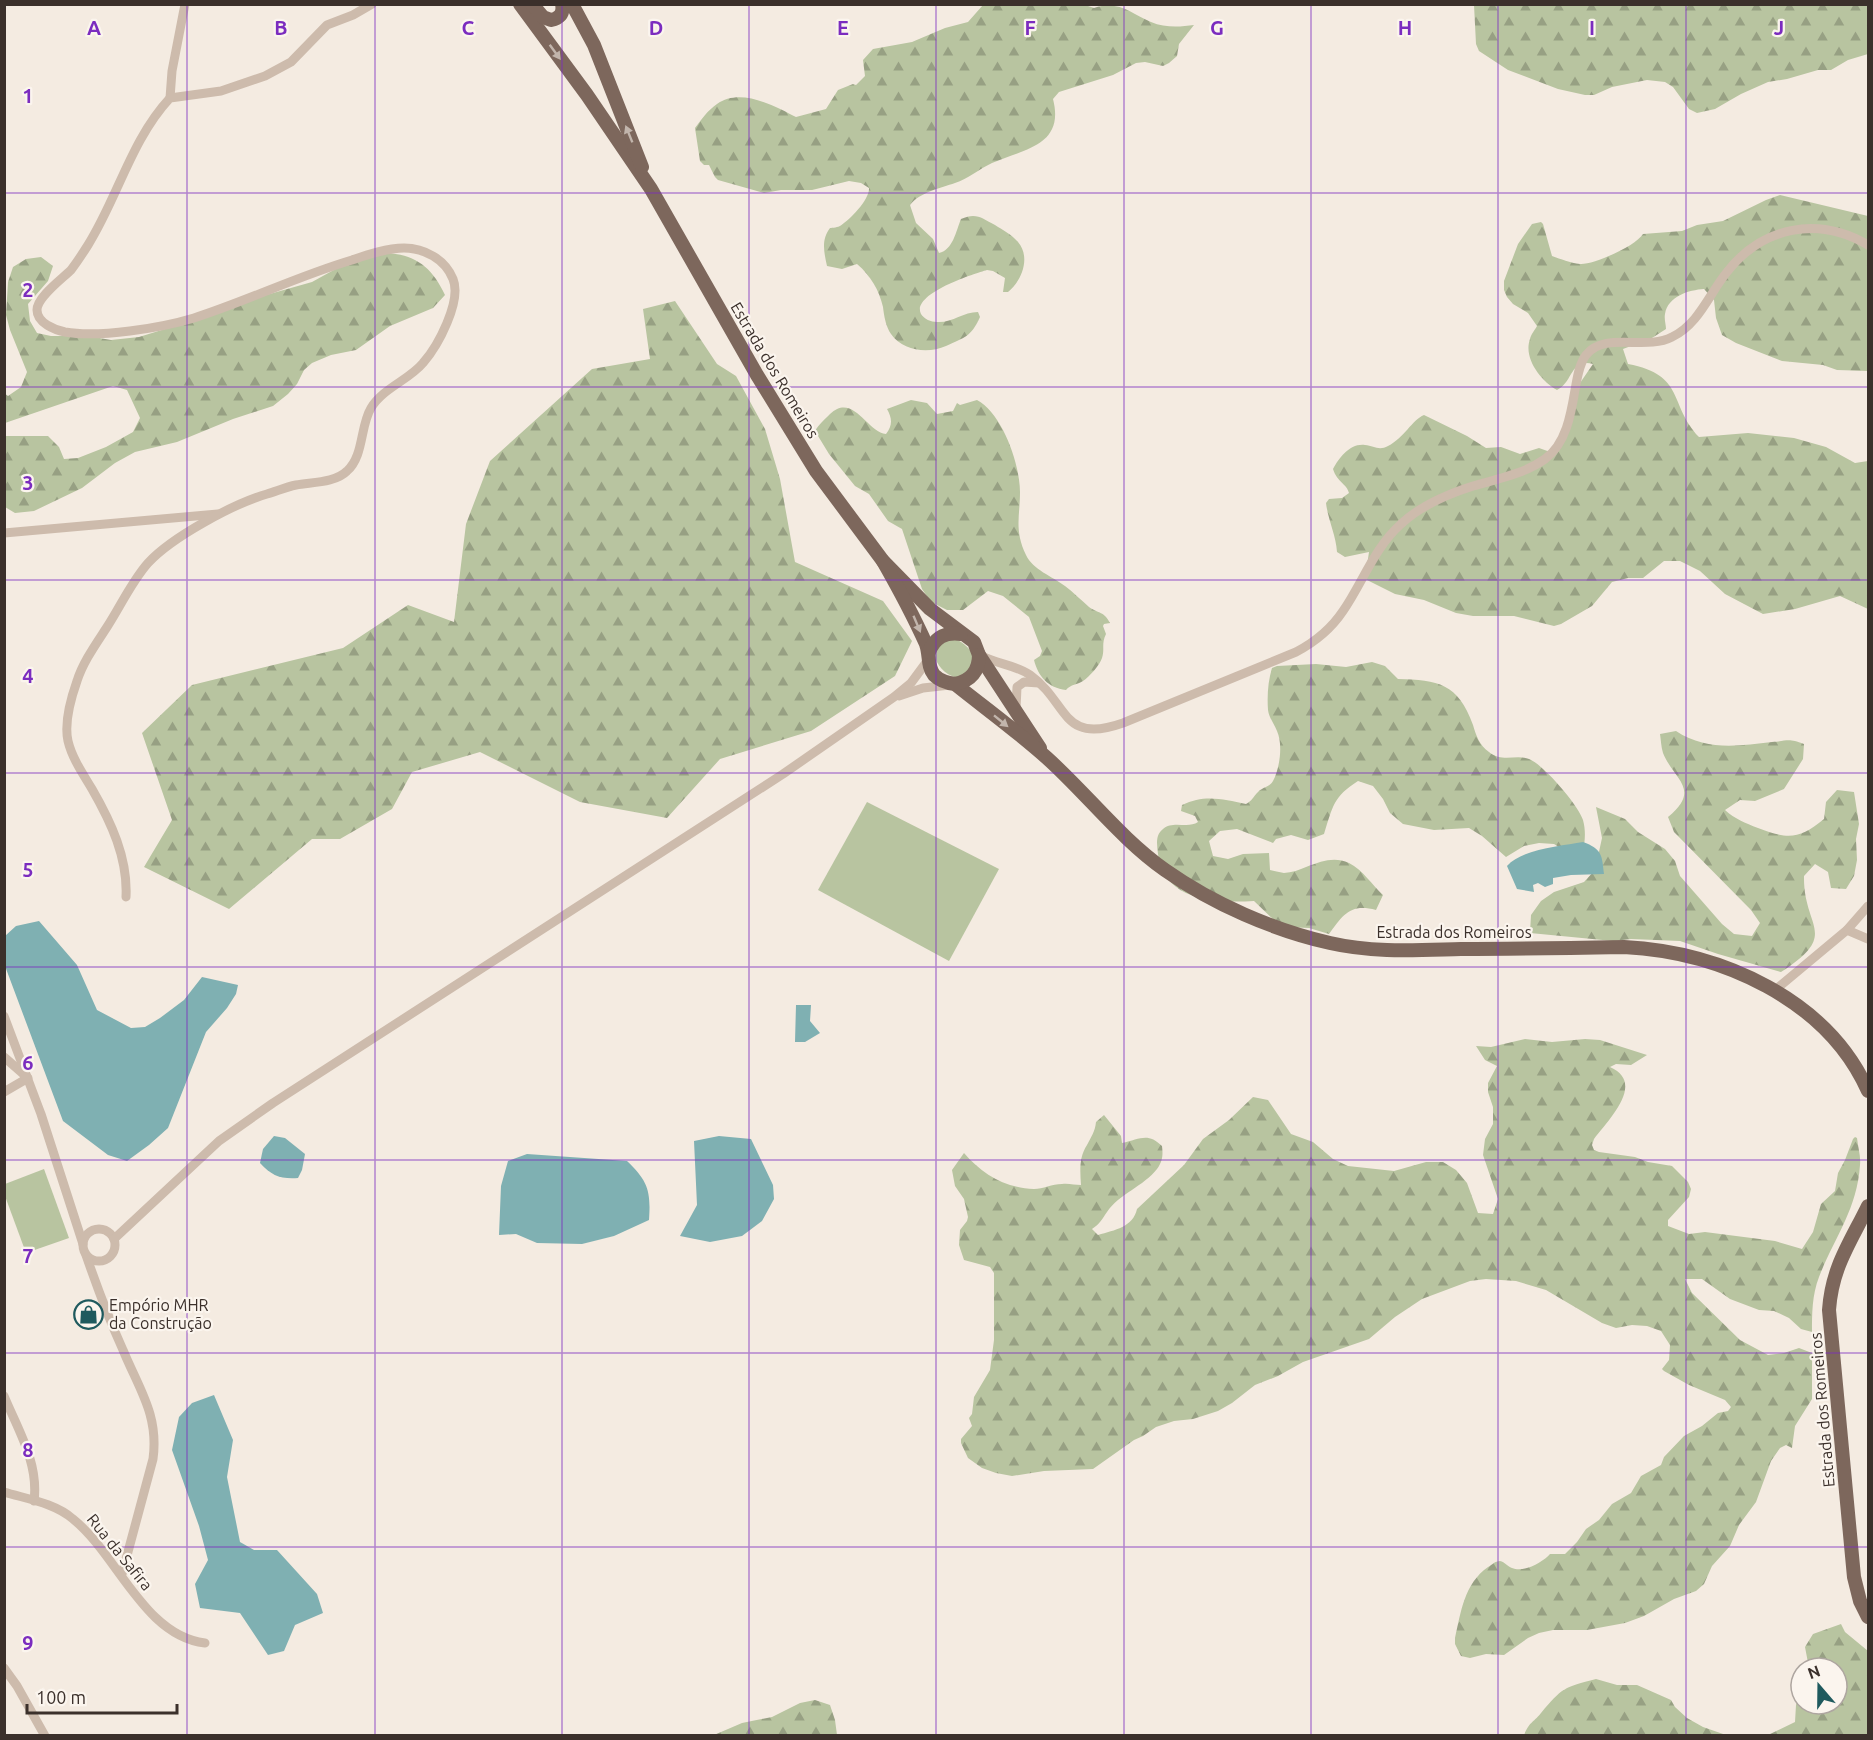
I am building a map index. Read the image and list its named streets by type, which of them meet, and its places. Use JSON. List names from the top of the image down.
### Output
{
  "streets": {
    "main road": ["Estrada dos Romeiros"],
    "street": ["Rua da Safira"]
  },
  "places": {
    "shop": ["Empório MHR da Construção"]
  },
  "scale_bar": "100 m",
  "north": "top",
  "grid": {
    "columns": [
      "A",
      "B",
      "C",
      "D",
      "E",
      "F",
      "G",
      "H",
      "I",
      "J"
    ],
    "rows": [
      "1",
      "2",
      "3",
      "4",
      "5",
      "6",
      "7",
      "8",
      "9"
    ]
  }
}
